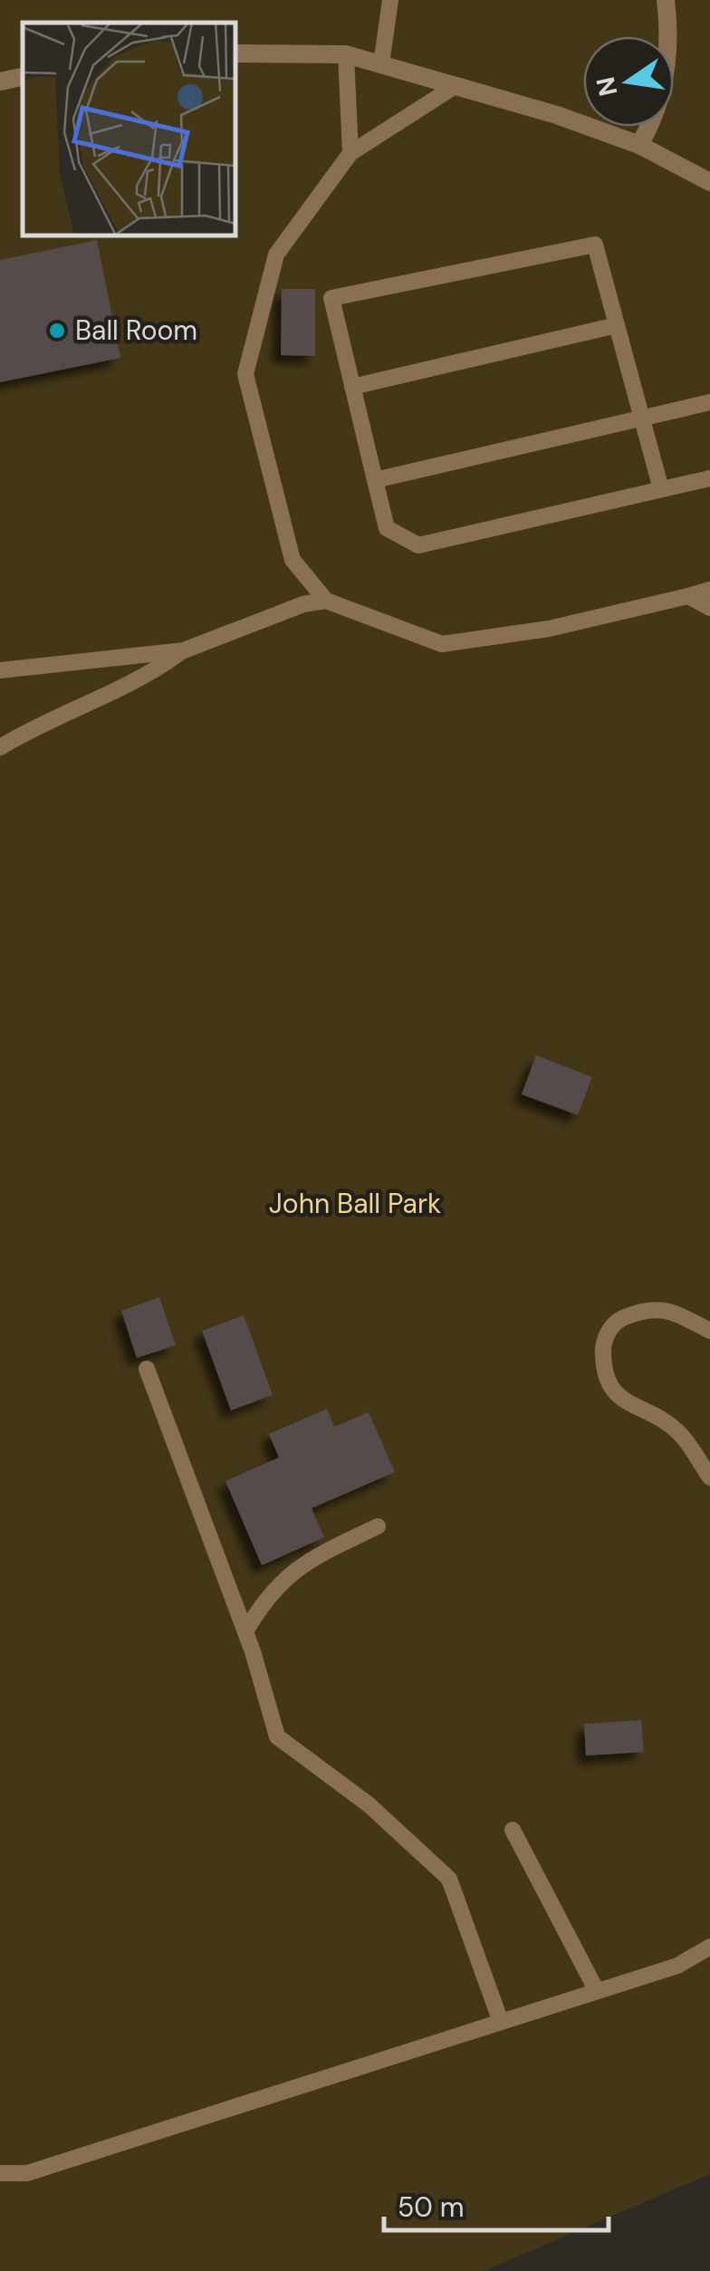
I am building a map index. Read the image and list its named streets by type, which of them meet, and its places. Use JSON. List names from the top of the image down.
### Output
{
  "parks": ["John Ball Park"],
  "places": ["Ball Room"],
  "scale_bar": "50 m",
  "north": "left"
}
